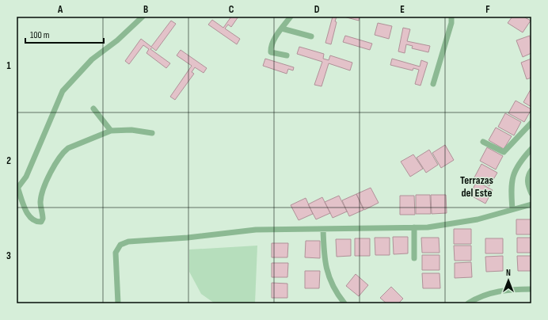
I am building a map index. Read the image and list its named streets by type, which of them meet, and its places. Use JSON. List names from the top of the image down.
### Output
{
  "districts": ["Terrazas del Este"],
  "scale_bar": "100 m",
  "north": "top",
  "grid": {
    "columns": [
      "A",
      "B",
      "C",
      "D",
      "E",
      "F"
    ],
    "rows": ["1", "2", "3"]
  }
}
